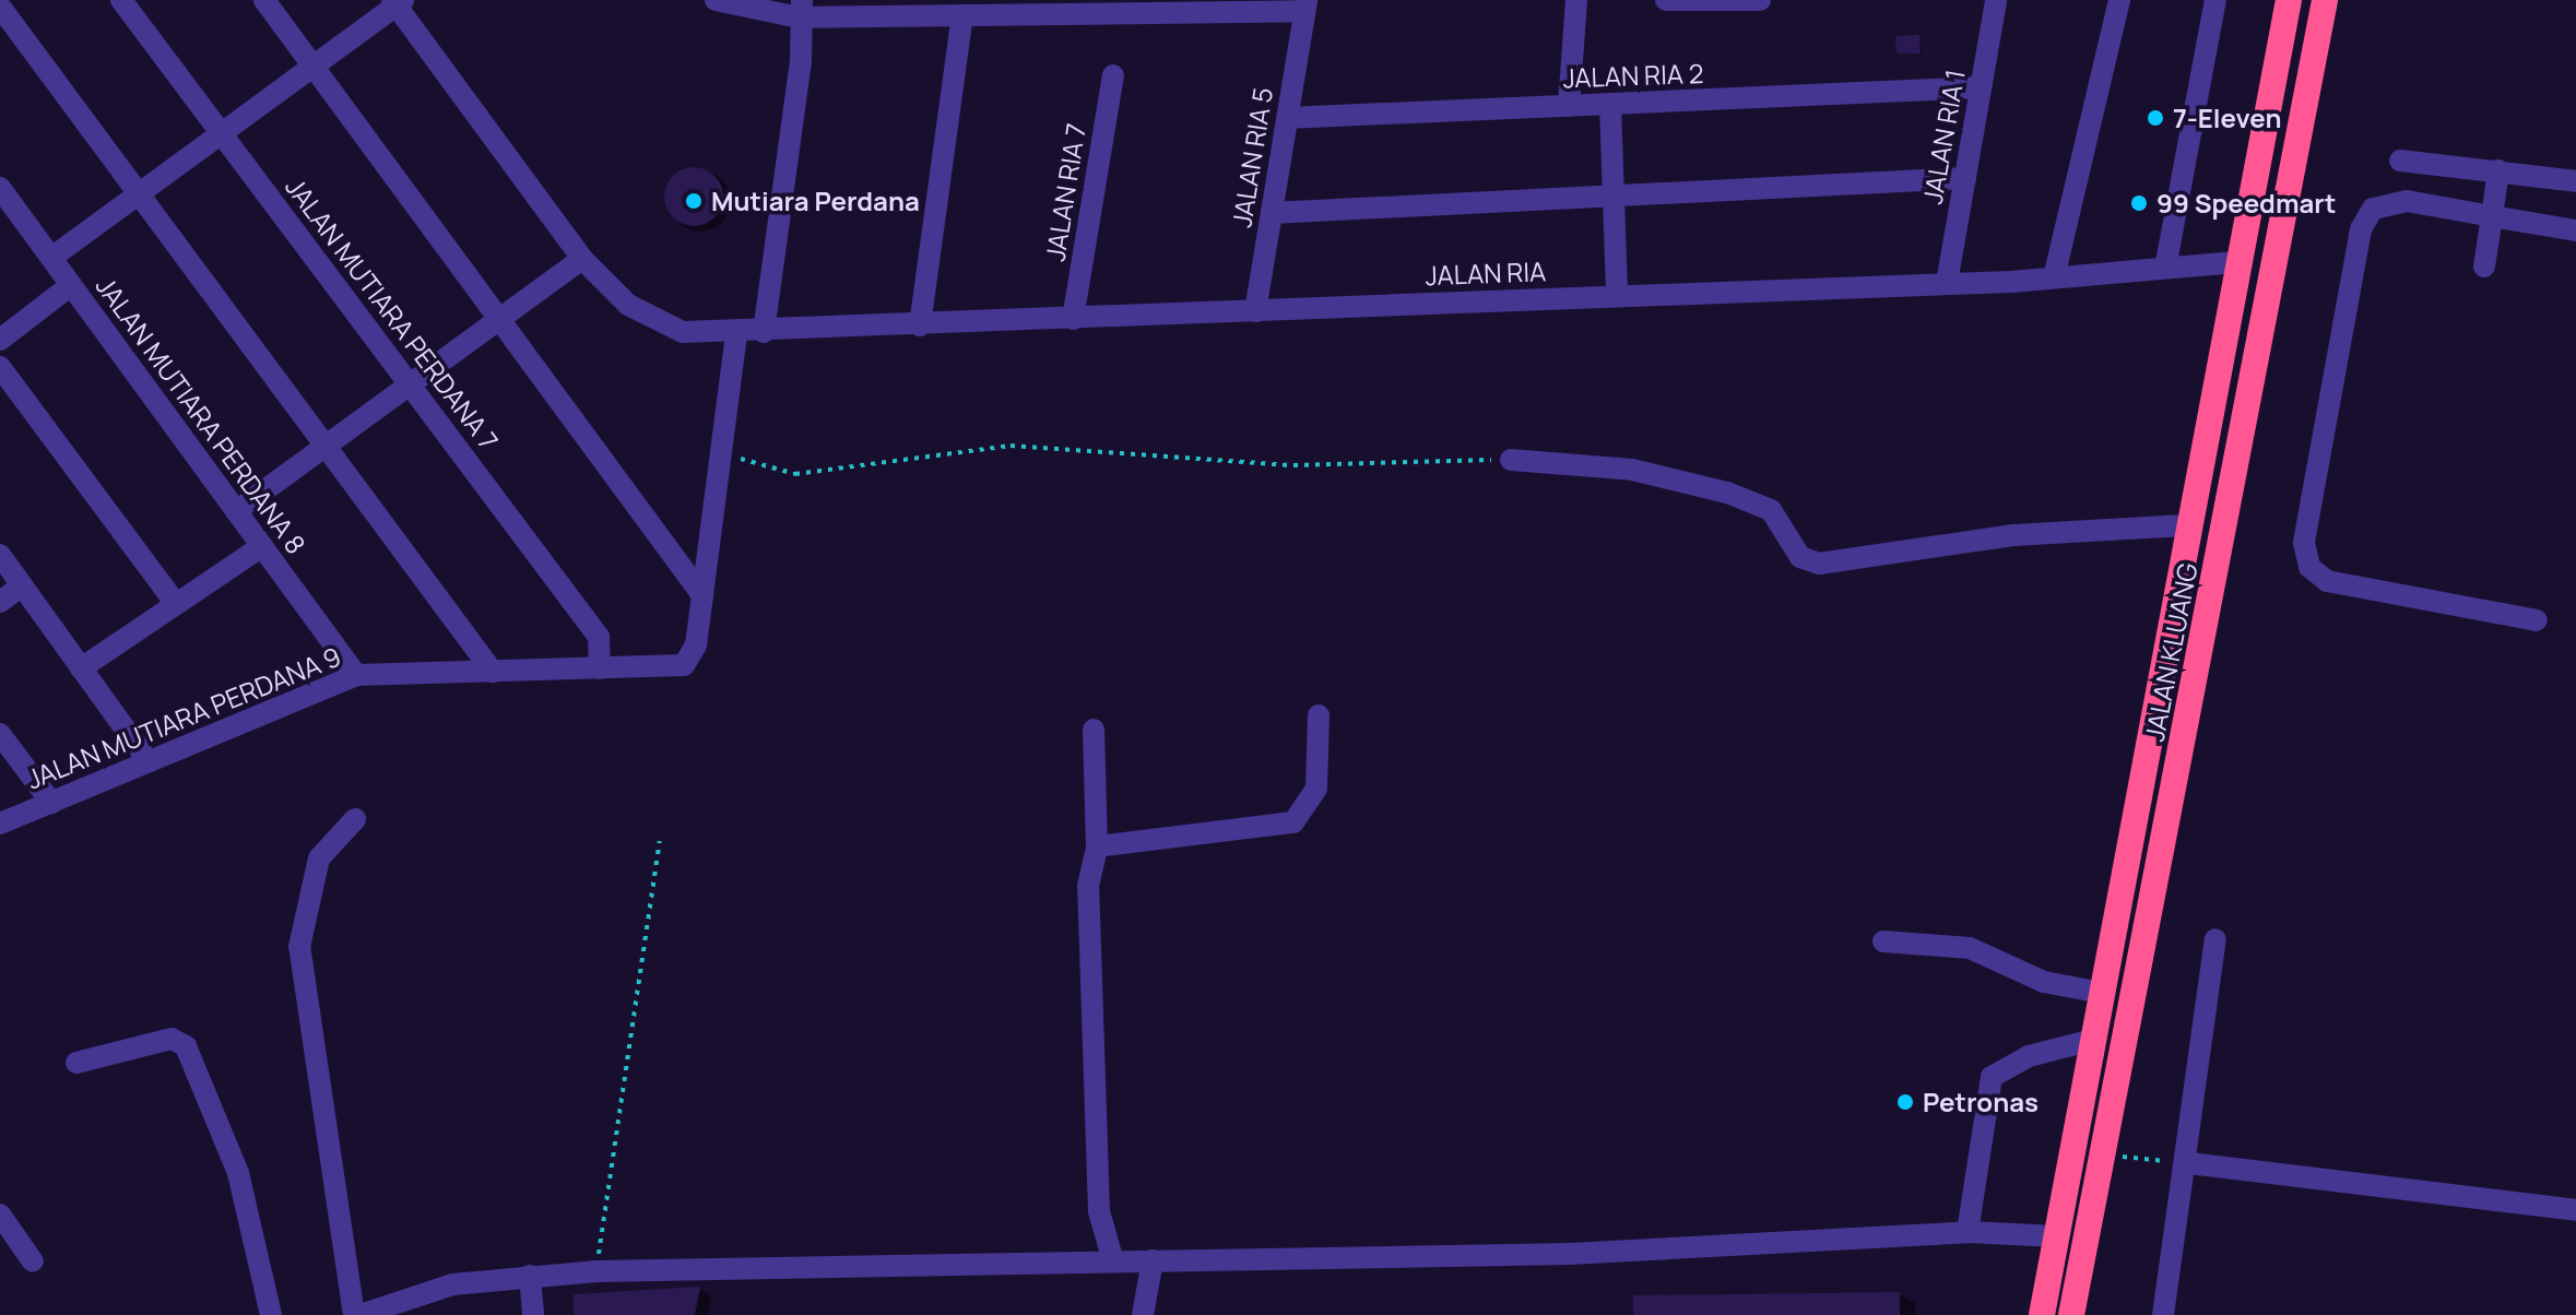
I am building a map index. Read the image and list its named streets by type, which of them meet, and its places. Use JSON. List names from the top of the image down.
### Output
{
  "streets": {
    "highway": ["JALAN KLUANG"],
    "street": [
      "JALAN RIA 2",
      "JALAN RIA 1",
      "JALAN RIA 5",
      "JALAN RIA 7",
      "JALAN RIA",
      "JALAN MUTIARA PERDANA 7",
      "JALAN MUTIARA PERDANA 8",
      "JALAN MUTIARA PERDANA 9"
    ]
  },
  "crossings": [
    ["JALAN RIA 2", "JALAN RIA 1"],
    ["JALAN RIA 2", "JALAN RIA 5"],
    ["JALAN RIA 1", "JALAN RIA"],
    ["JALAN RIA 5", "JALAN RIA"],
    ["JALAN RIA 7", "JALAN RIA"],
    ["JALAN RIA", "JALAN KLUANG"],
    ["JALAN MUTIARA PERDANA 7", "JALAN MUTIARA PERDANA 9"],
    ["JALAN MUTIARA PERDANA 8", "JALAN MUTIARA PERDANA 9"]
  ],
  "places": [
    "7-Eleven",
    "Mutiara Perdana",
    "99 Speedmart",
    "Petronas"
  ]
}
